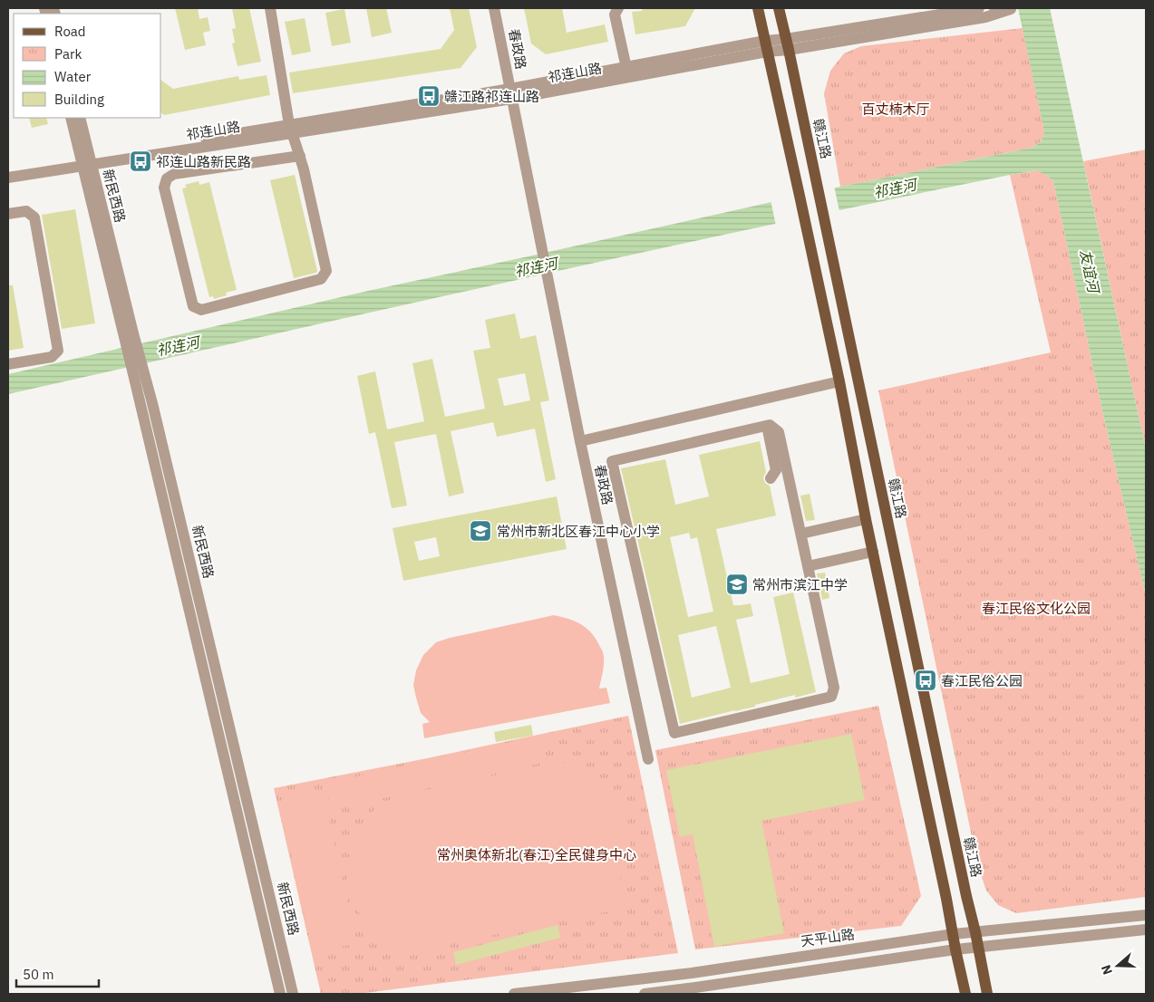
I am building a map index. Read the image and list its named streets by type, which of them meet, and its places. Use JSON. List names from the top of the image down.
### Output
{
  "streets": {
    "main road": ["赣江路"],
    "street": [
      "春政路",
      "祁连山路",
      "新民西路",
      "天平山路"
    ]
  },
  "crossings": [
    ["春政路", "祁连山路"],
    ["祁连山路", "赣江路"],
    ["祁连山路", "新民西路"],
    ["赣江路", "天平山路"]
  ],
  "water": ["祁连河", "友谊河"],
  "parks": ["百丈楠木厅", "春江民俗文化公园", "常州奥体新北(春江)全民健身中心"],
  "places": {
    "bus stop": ["赣江路祁连山路", "祁连山路新民路", "春江民俗公园"],
    "school or university": ["常州市新北区春江中心小学", "常州市滨江中学"]
  },
  "legend": [
    "Road",
    "Park",
    "Water",
    "Building"
  ],
  "scale_bar": "50 m",
  "north": "left"
}
